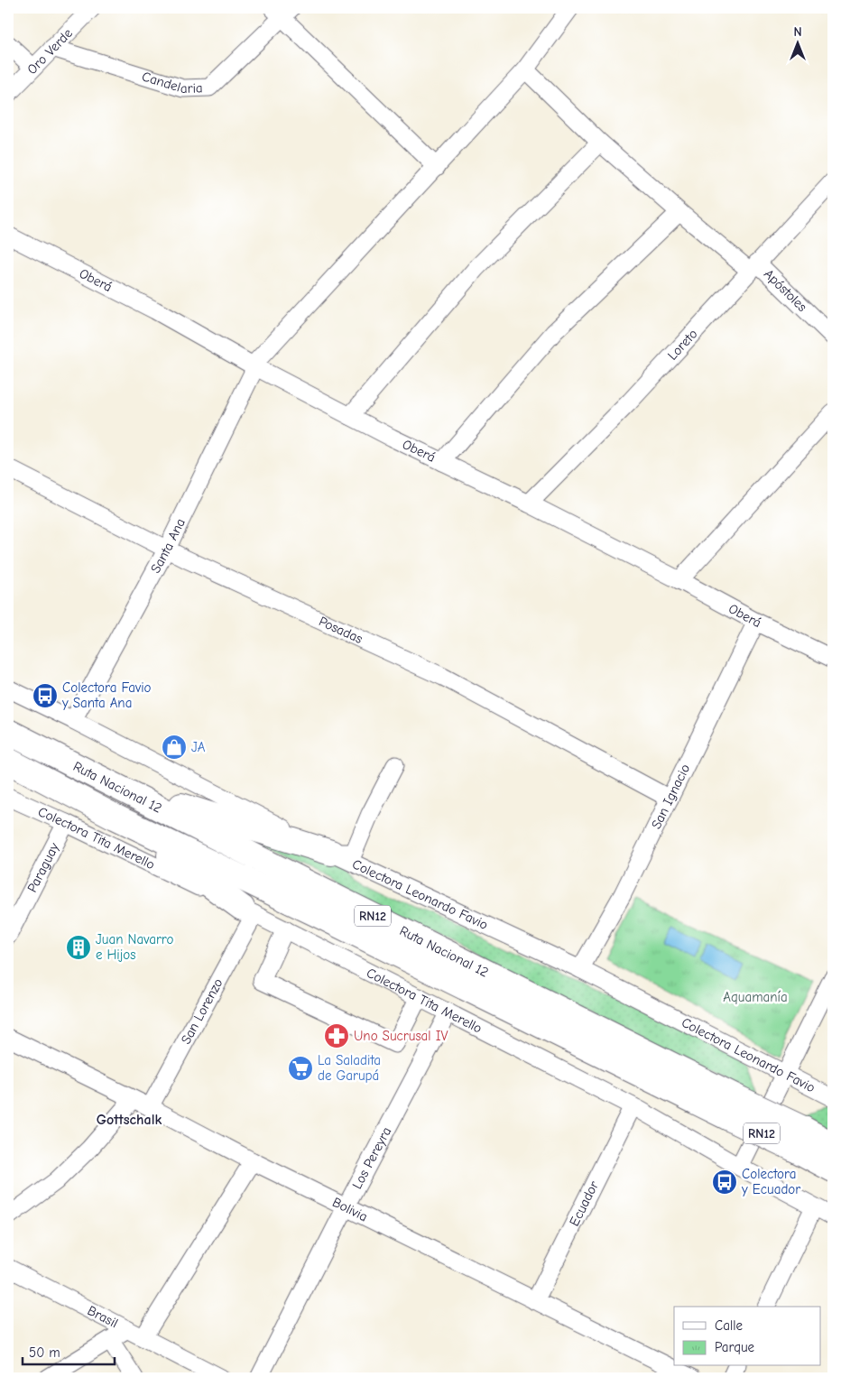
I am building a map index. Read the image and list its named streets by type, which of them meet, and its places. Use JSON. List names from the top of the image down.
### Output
{
  "streets": {
    "highway": ["Ruta Nacional 12", "RN12"],
    "street": [
      "Oro Verde",
      "Candelaria",
      "Oberá",
      "Apóstoles",
      "Loreto",
      "Santa Ana",
      "Posadas",
      "San Ignacio",
      "Colectora Tita Merello",
      "Paraguay",
      "Colectora Leonardo Favio",
      "San Lorenzo",
      "Los Pereyra",
      "Ecuador",
      "Bolivia",
      "Brasil"
    ]
  },
  "crossings": [
    ["Oro Verde", "Candelaria"],
    ["Oberá", "Loreto"],
    ["Oberá", "Santa Ana"],
    ["Oberá", "San Ignacio"],
    ["Apóstoles", "Loreto"],
    ["Apóstoles", "Santa Ana"],
    ["Santa Ana", "Posadas"],
    ["Santa Ana", "Colectora Leonardo Favio"],
    ["Posadas", "San Ignacio"],
    ["San Ignacio", "Colectora Leonardo Favio"],
    ["Colectora Tita Merello", "Paraguay"],
    ["Colectora Tita Merello", "San Lorenzo"],
    ["Colectora Tita Merello", "Los Pereyra"],
    ["Colectora Tita Merello", "Ecuador"],
    ["San Lorenzo", "Bolivia"],
    ["Los Pereyra", "Bolivia"],
    ["Ecuador", "Bolivia"]
  ],
  "districts": ["Gottschalk"],
  "parks": ["Aquamanía"],
  "places": {
    "bus stop": ["Colectora Favio y Santa Ana", "Colectora y Ecuador"],
    "shop": ["JA"],
    "building": ["Juan Navarro e Hijos"],
    "pharmacy": ["Uno Sucrusal IV"],
    "supermarket": ["La Saladita de Garupá"]
  },
  "legend": ["Calle", "Parque"],
  "scale_bar": "50 m",
  "north": "top"
}
